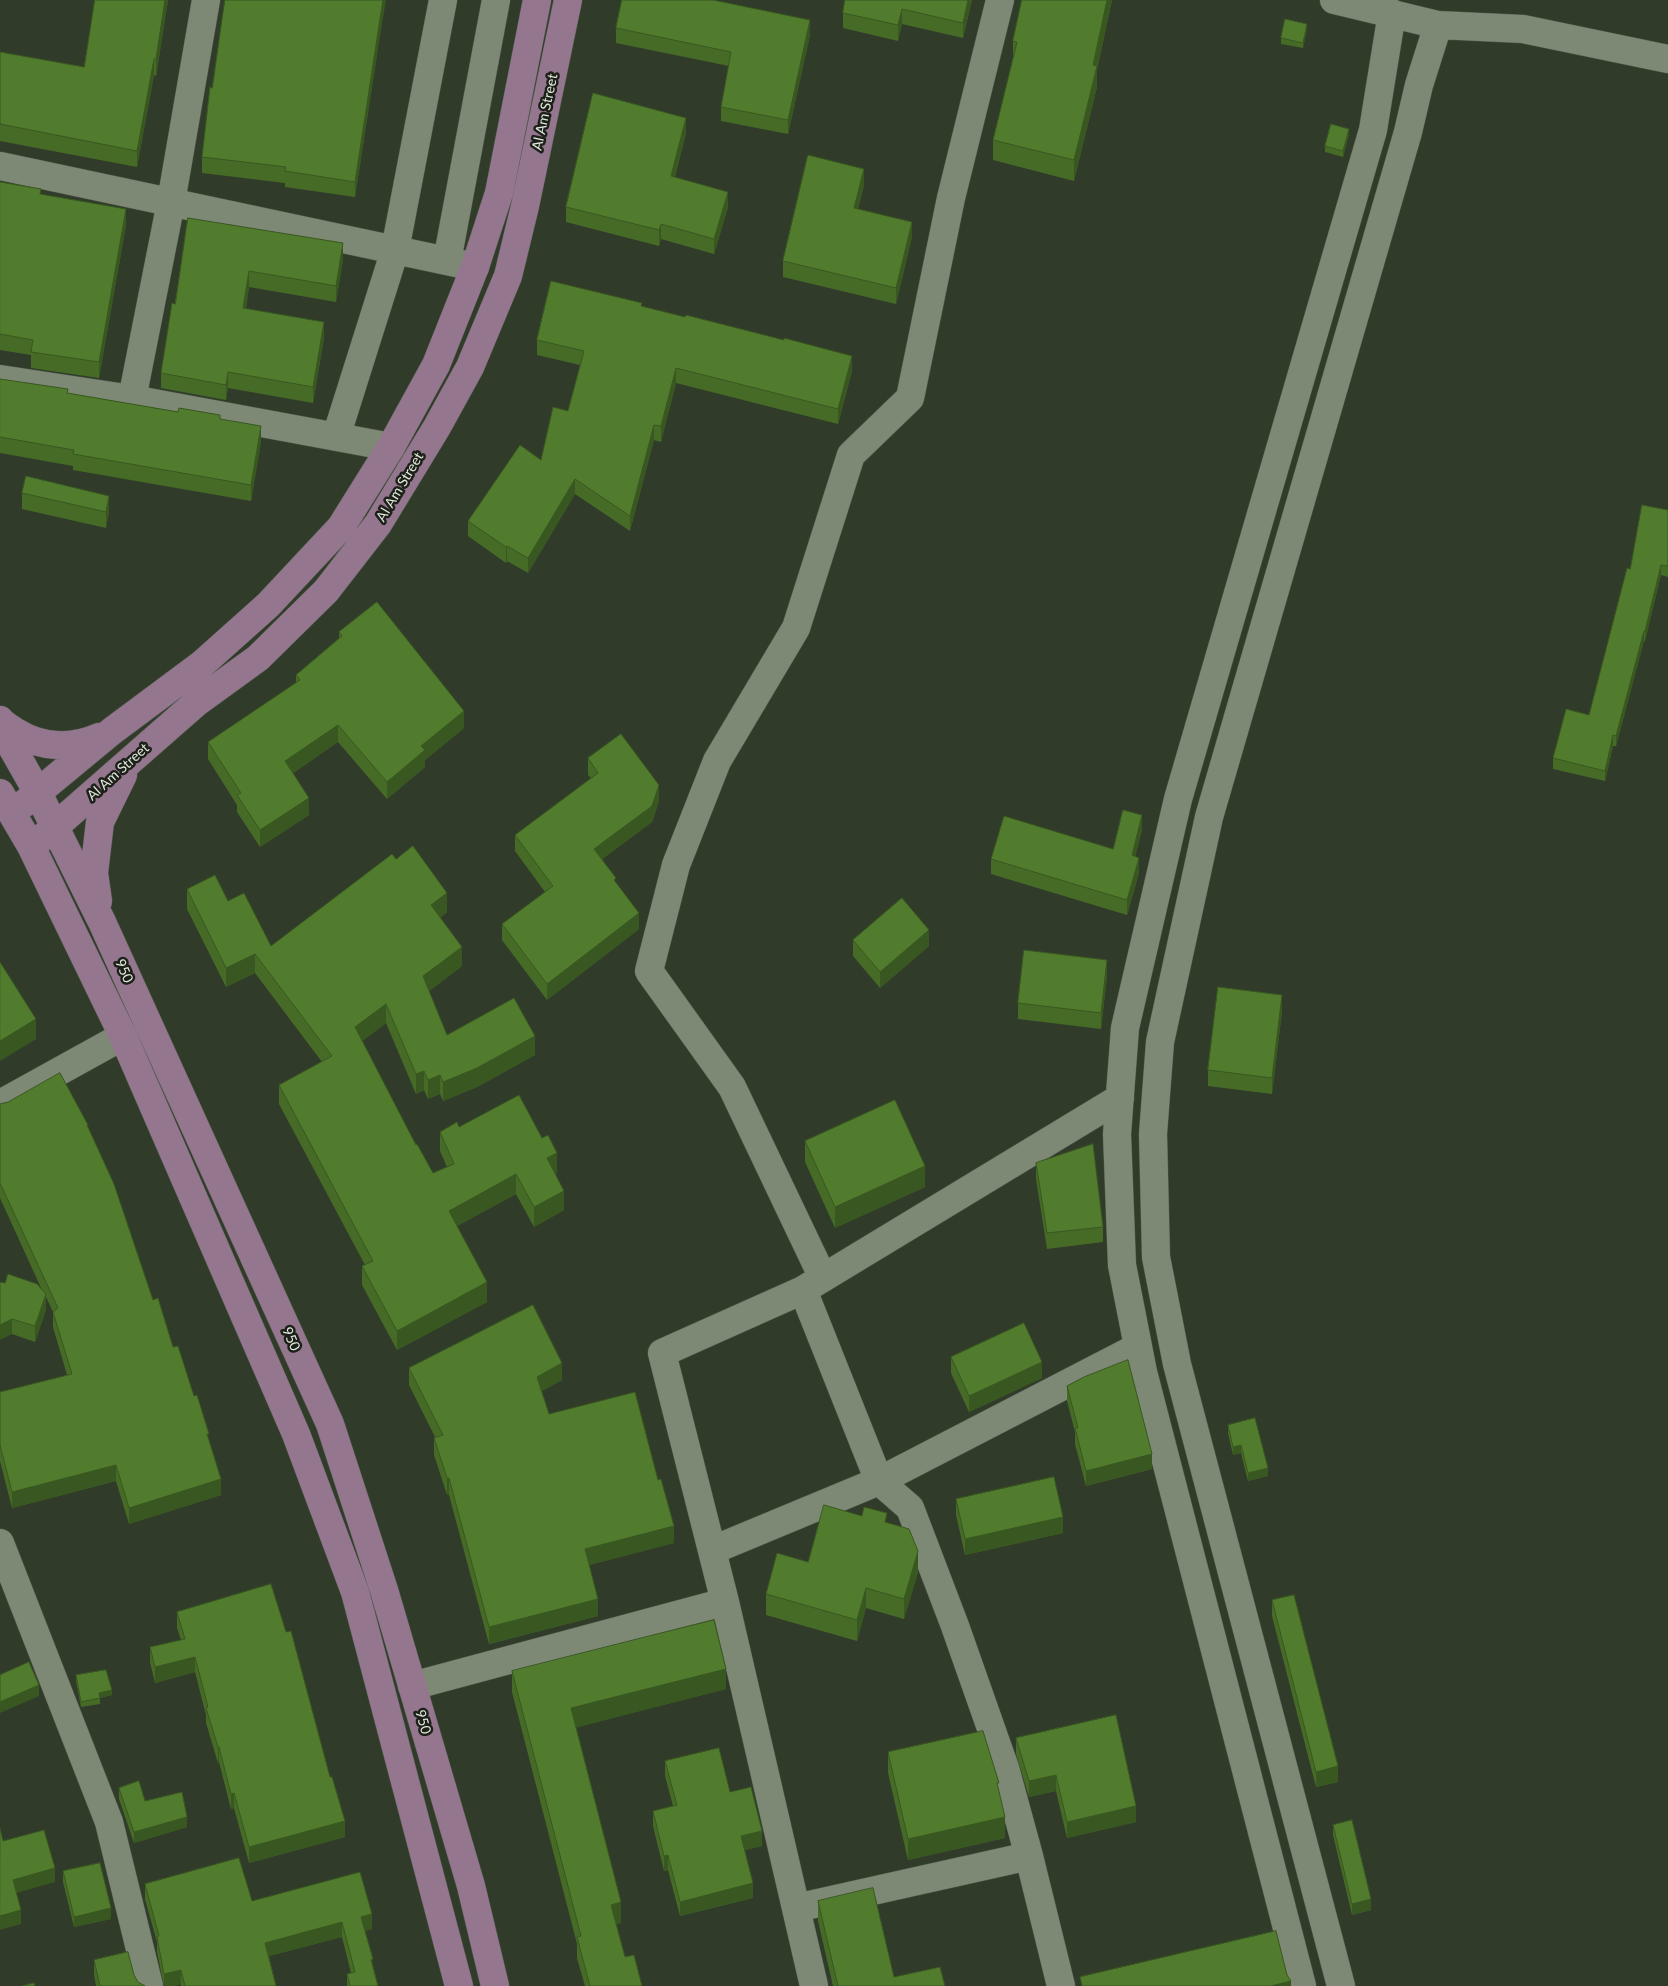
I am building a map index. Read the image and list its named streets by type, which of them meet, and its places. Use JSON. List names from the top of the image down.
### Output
{
  "streets": {
    "main road": ["Al Am Street", "950"]
  },
  "crossings": [
    ["Al Am Street", "950"]
  ]
}
